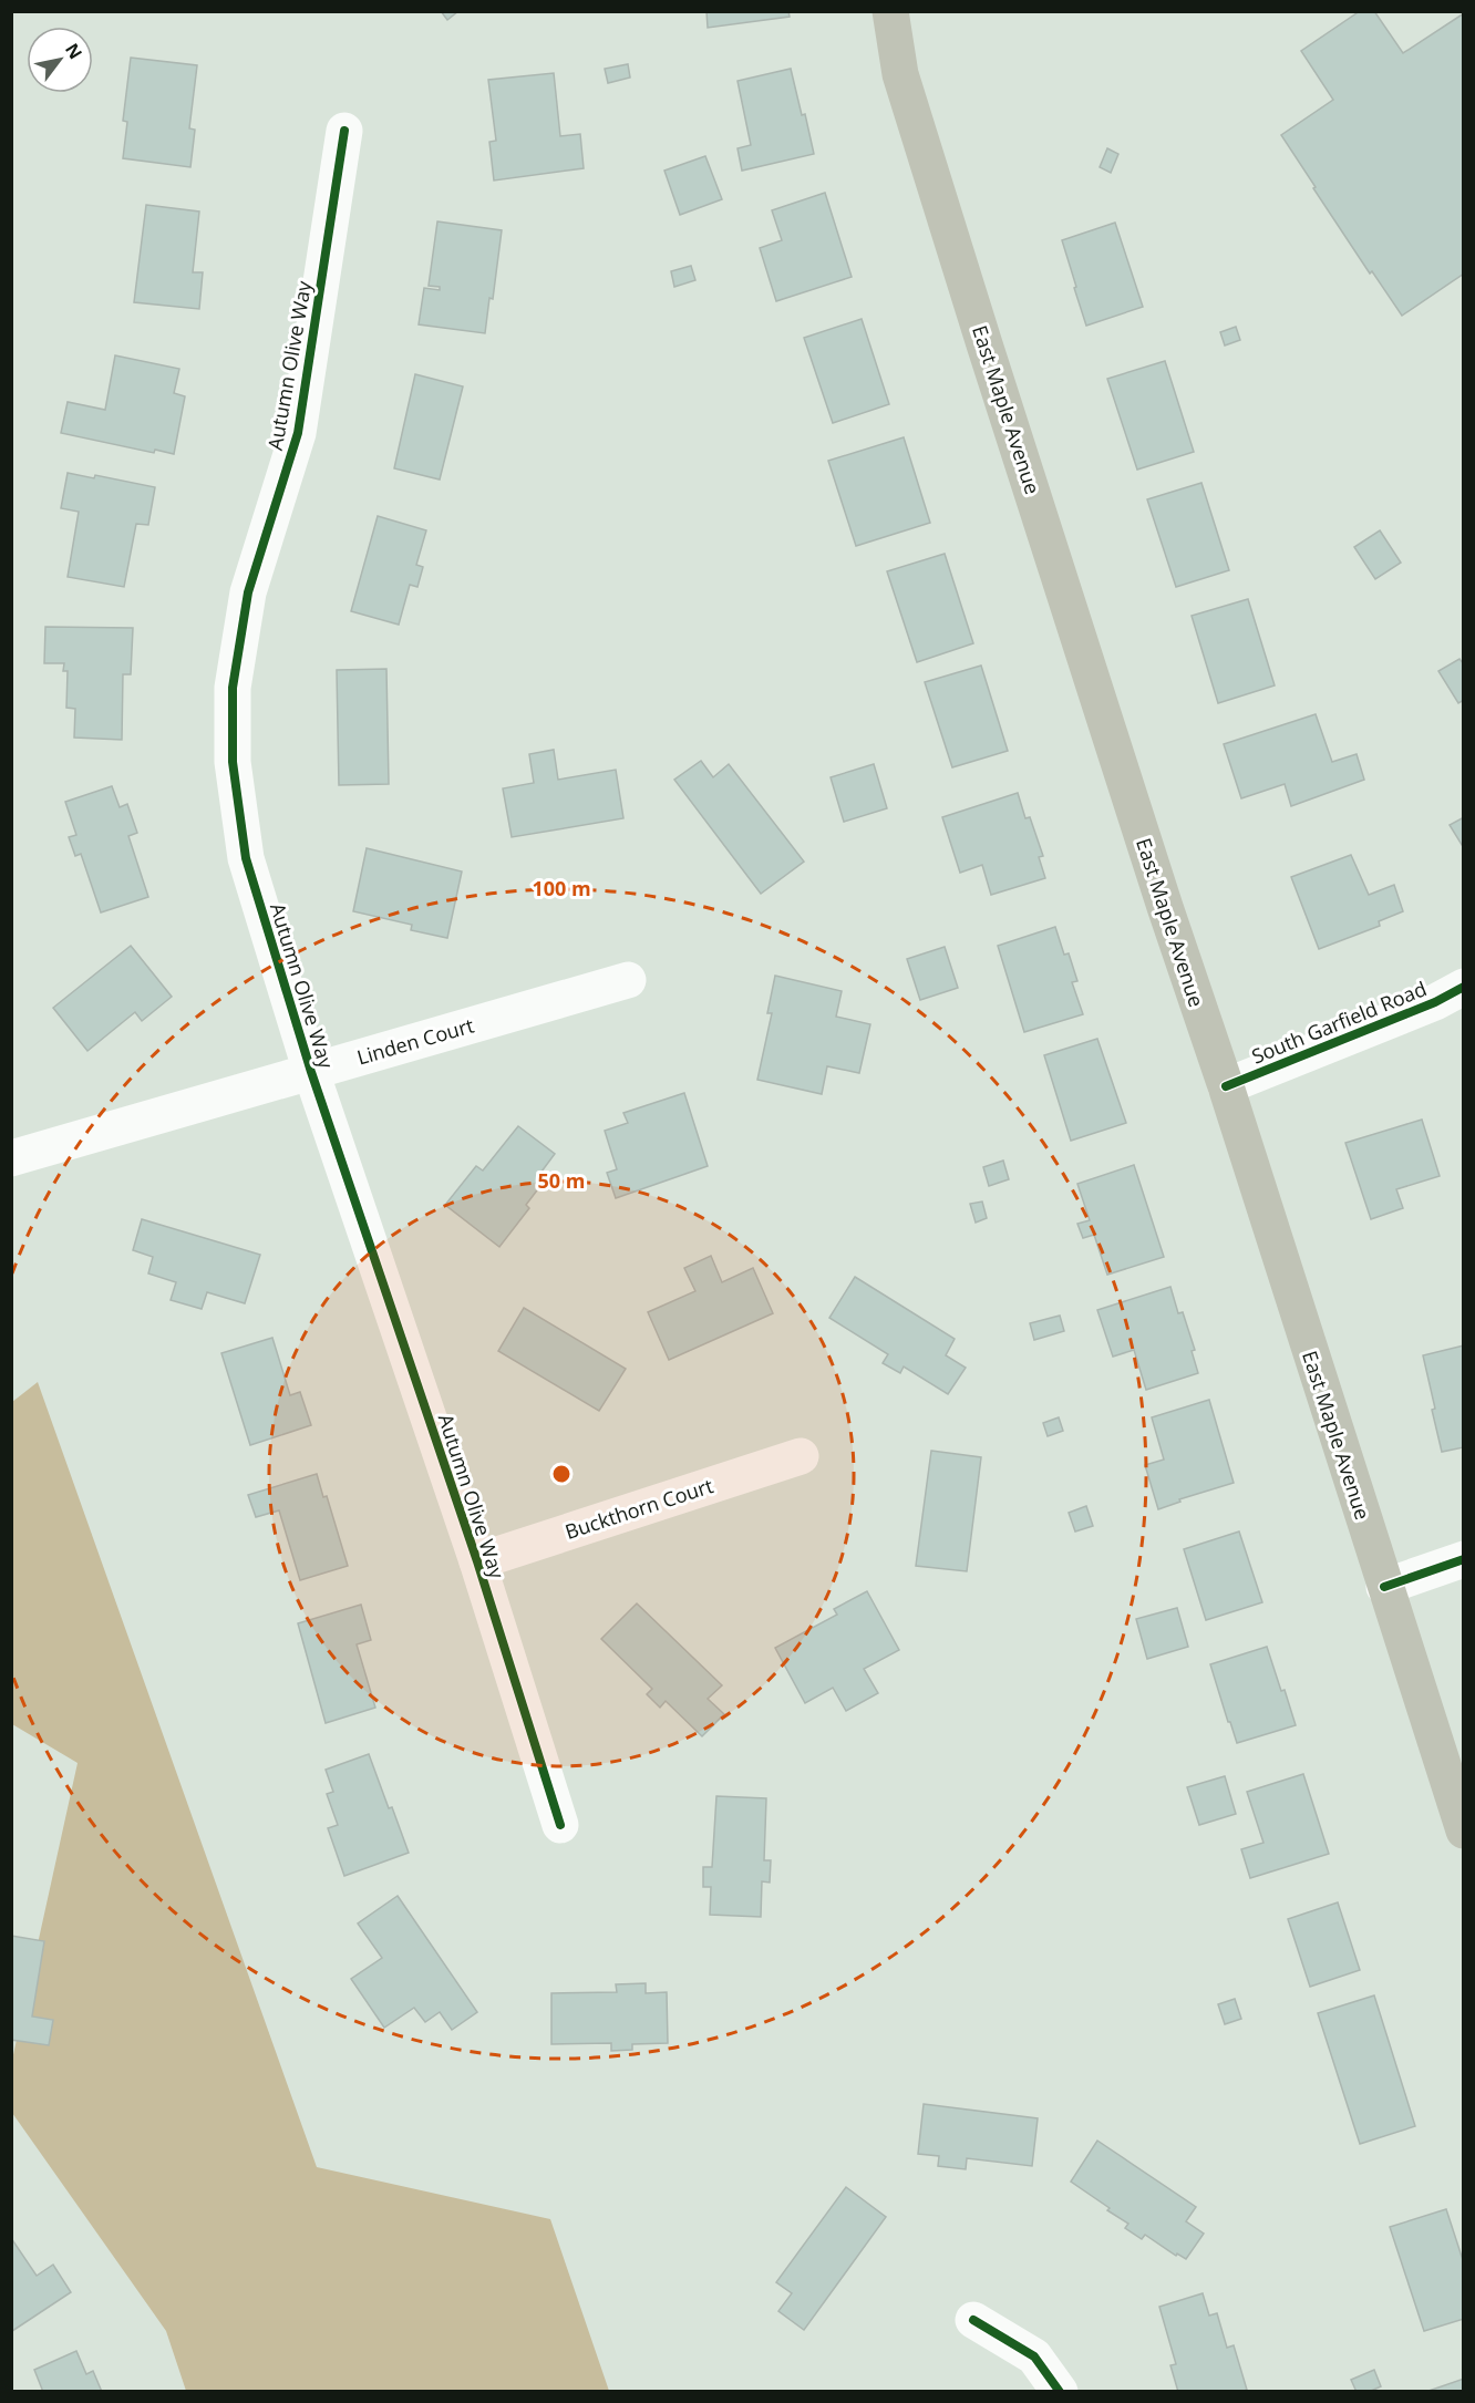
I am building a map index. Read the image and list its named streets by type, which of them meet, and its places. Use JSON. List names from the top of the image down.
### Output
{
  "streets": {
    "main road": ["East Maple Avenue"],
    "street": [
      "Autumn Olive Way",
      "South Garfield Road",
      "Linden Court",
      "Buckthorn Court"
    ]
  },
  "crossings": [
    ["Autumn Olive Way", "Linden Court"],
    ["Autumn Olive Way", "Buckthorn Court"],
    ["East Maple Avenue", "South Garfield Road"]
  ],
  "north": "top right",
  "rings": ["100 m", "50 m"]
}
